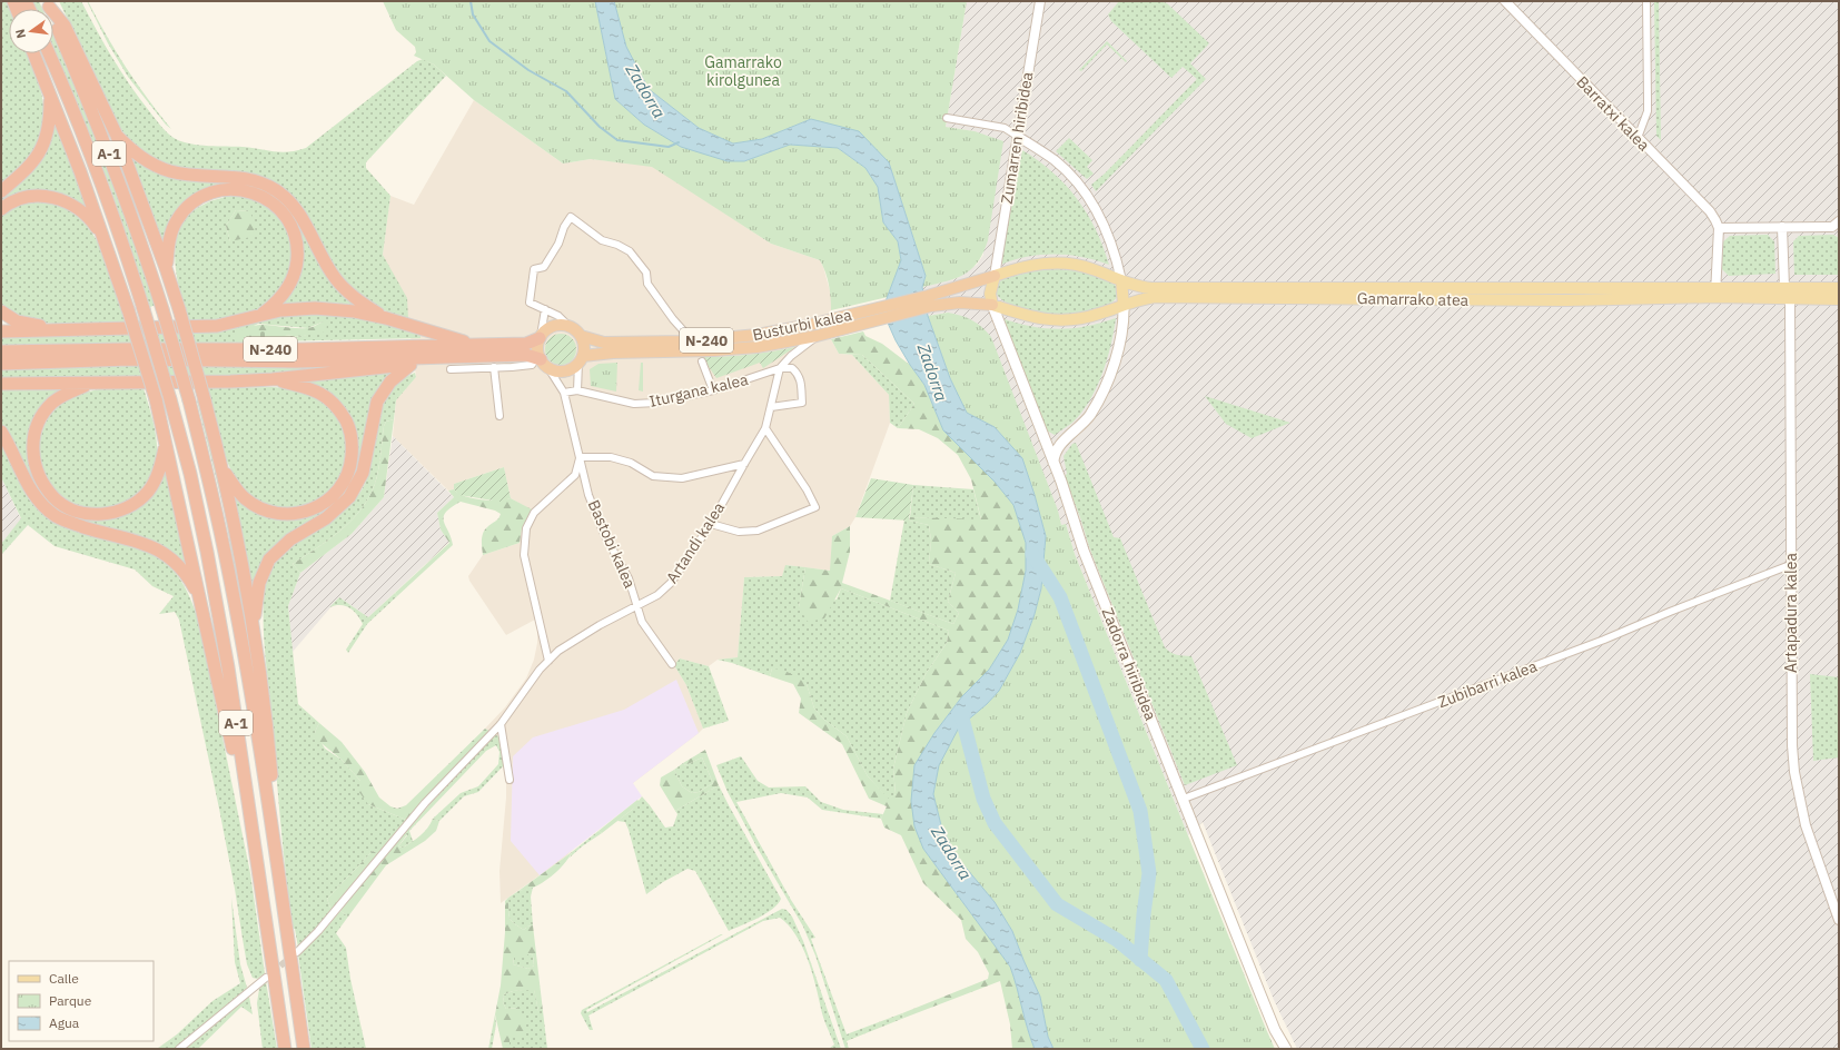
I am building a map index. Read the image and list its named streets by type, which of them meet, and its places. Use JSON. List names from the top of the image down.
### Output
{
  "streets": {
    "highway": ["A-1", "Busturbi kalea", "N-240"],
    "main road": ["Gamarrako atea", "Zadorra hiribidea"],
    "street": [
      "Barratxi kalea",
      "Zumarren hiribidea",
      "Iturgana kalea",
      "Artandi kalea",
      "Bastobi kalea",
      "Artapadura kalea",
      "Zubibarri kalea"
    ]
  },
  "crossings": [
    ["Zumarren hiribidea", "Gamarrako atea"],
    ["Zumarren hiribidea", "Busturbi kalea"],
    ["Zumarren hiribidea", "Zadorra hiribidea"],
    ["Gamarrako atea", "Busturbi kalea"],
    ["Gamarrako atea", "Artapadura kalea"],
    ["Gamarrako atea", "Zadorra hiribidea"],
    ["Busturbi kalea", "N-240"],
    ["Busturbi kalea", "Bastobi kalea"],
    ["Busturbi kalea", "Zadorra hiribidea"],
    ["N-240", "Bastobi kalea"],
    ["Iturgana kalea", "Artandi kalea"],
    ["Iturgana kalea", "Bastobi kalea"],
    ["Artandi kalea", "Bastobi kalea"],
    ["Artapadura kalea", "Zubibarri kalea"],
    ["Zadorra hiribidea", "Zubibarri kalea"]
  ],
  "water": ["Zadorra"],
  "parks": ["Gamarrako kirolgunea"],
  "legend": ["Calle", "Parque", "Agua"],
  "north": "left"
}
